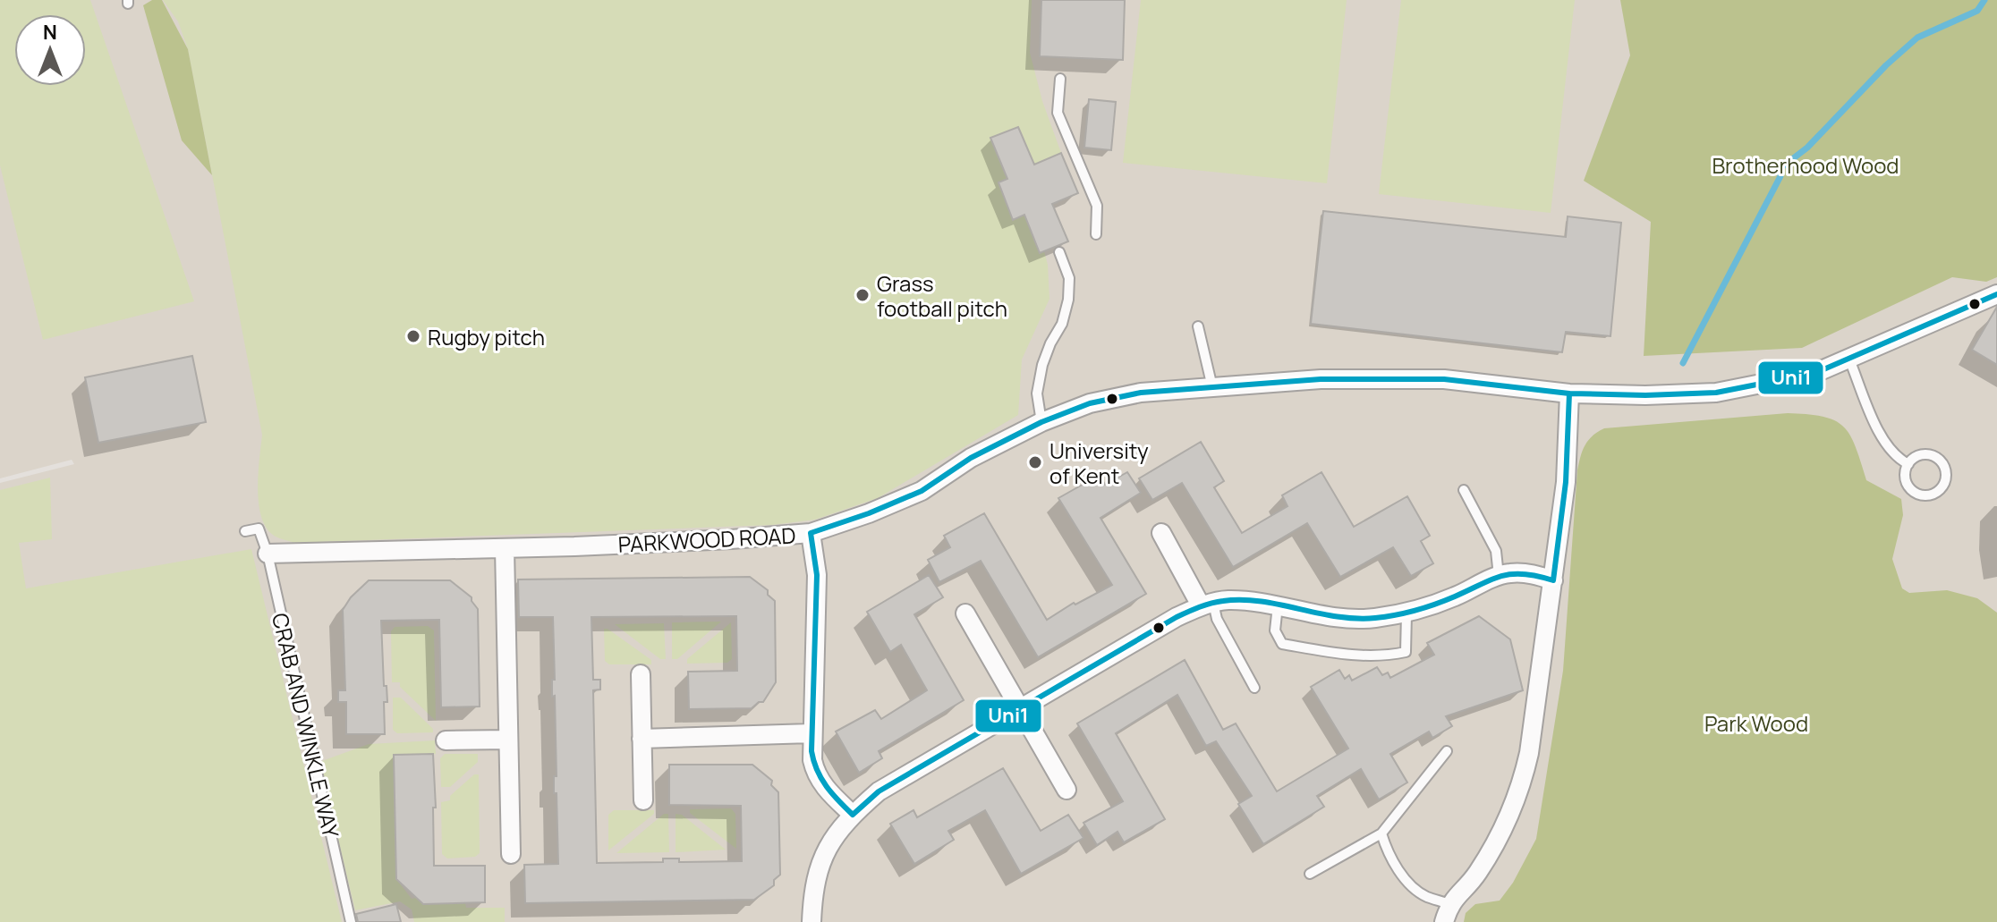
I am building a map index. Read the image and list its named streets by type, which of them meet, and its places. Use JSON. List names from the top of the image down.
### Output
{
  "streets": {
    "street": ["PARKWOOD ROAD"],
    "lane": ["CRAB AND WINKLE WAY"]
  },
  "crossings": [
    ["PARKWOOD ROAD", "CRAB AND WINKLE WAY"]
  ],
  "parks": ["Brotherhood Wood", "Park Wood"],
  "places": ["Grass football pitch", "Rugby pitch", "University of Kent"],
  "lines": ["transit line Uni1"],
  "north": "top"
}
